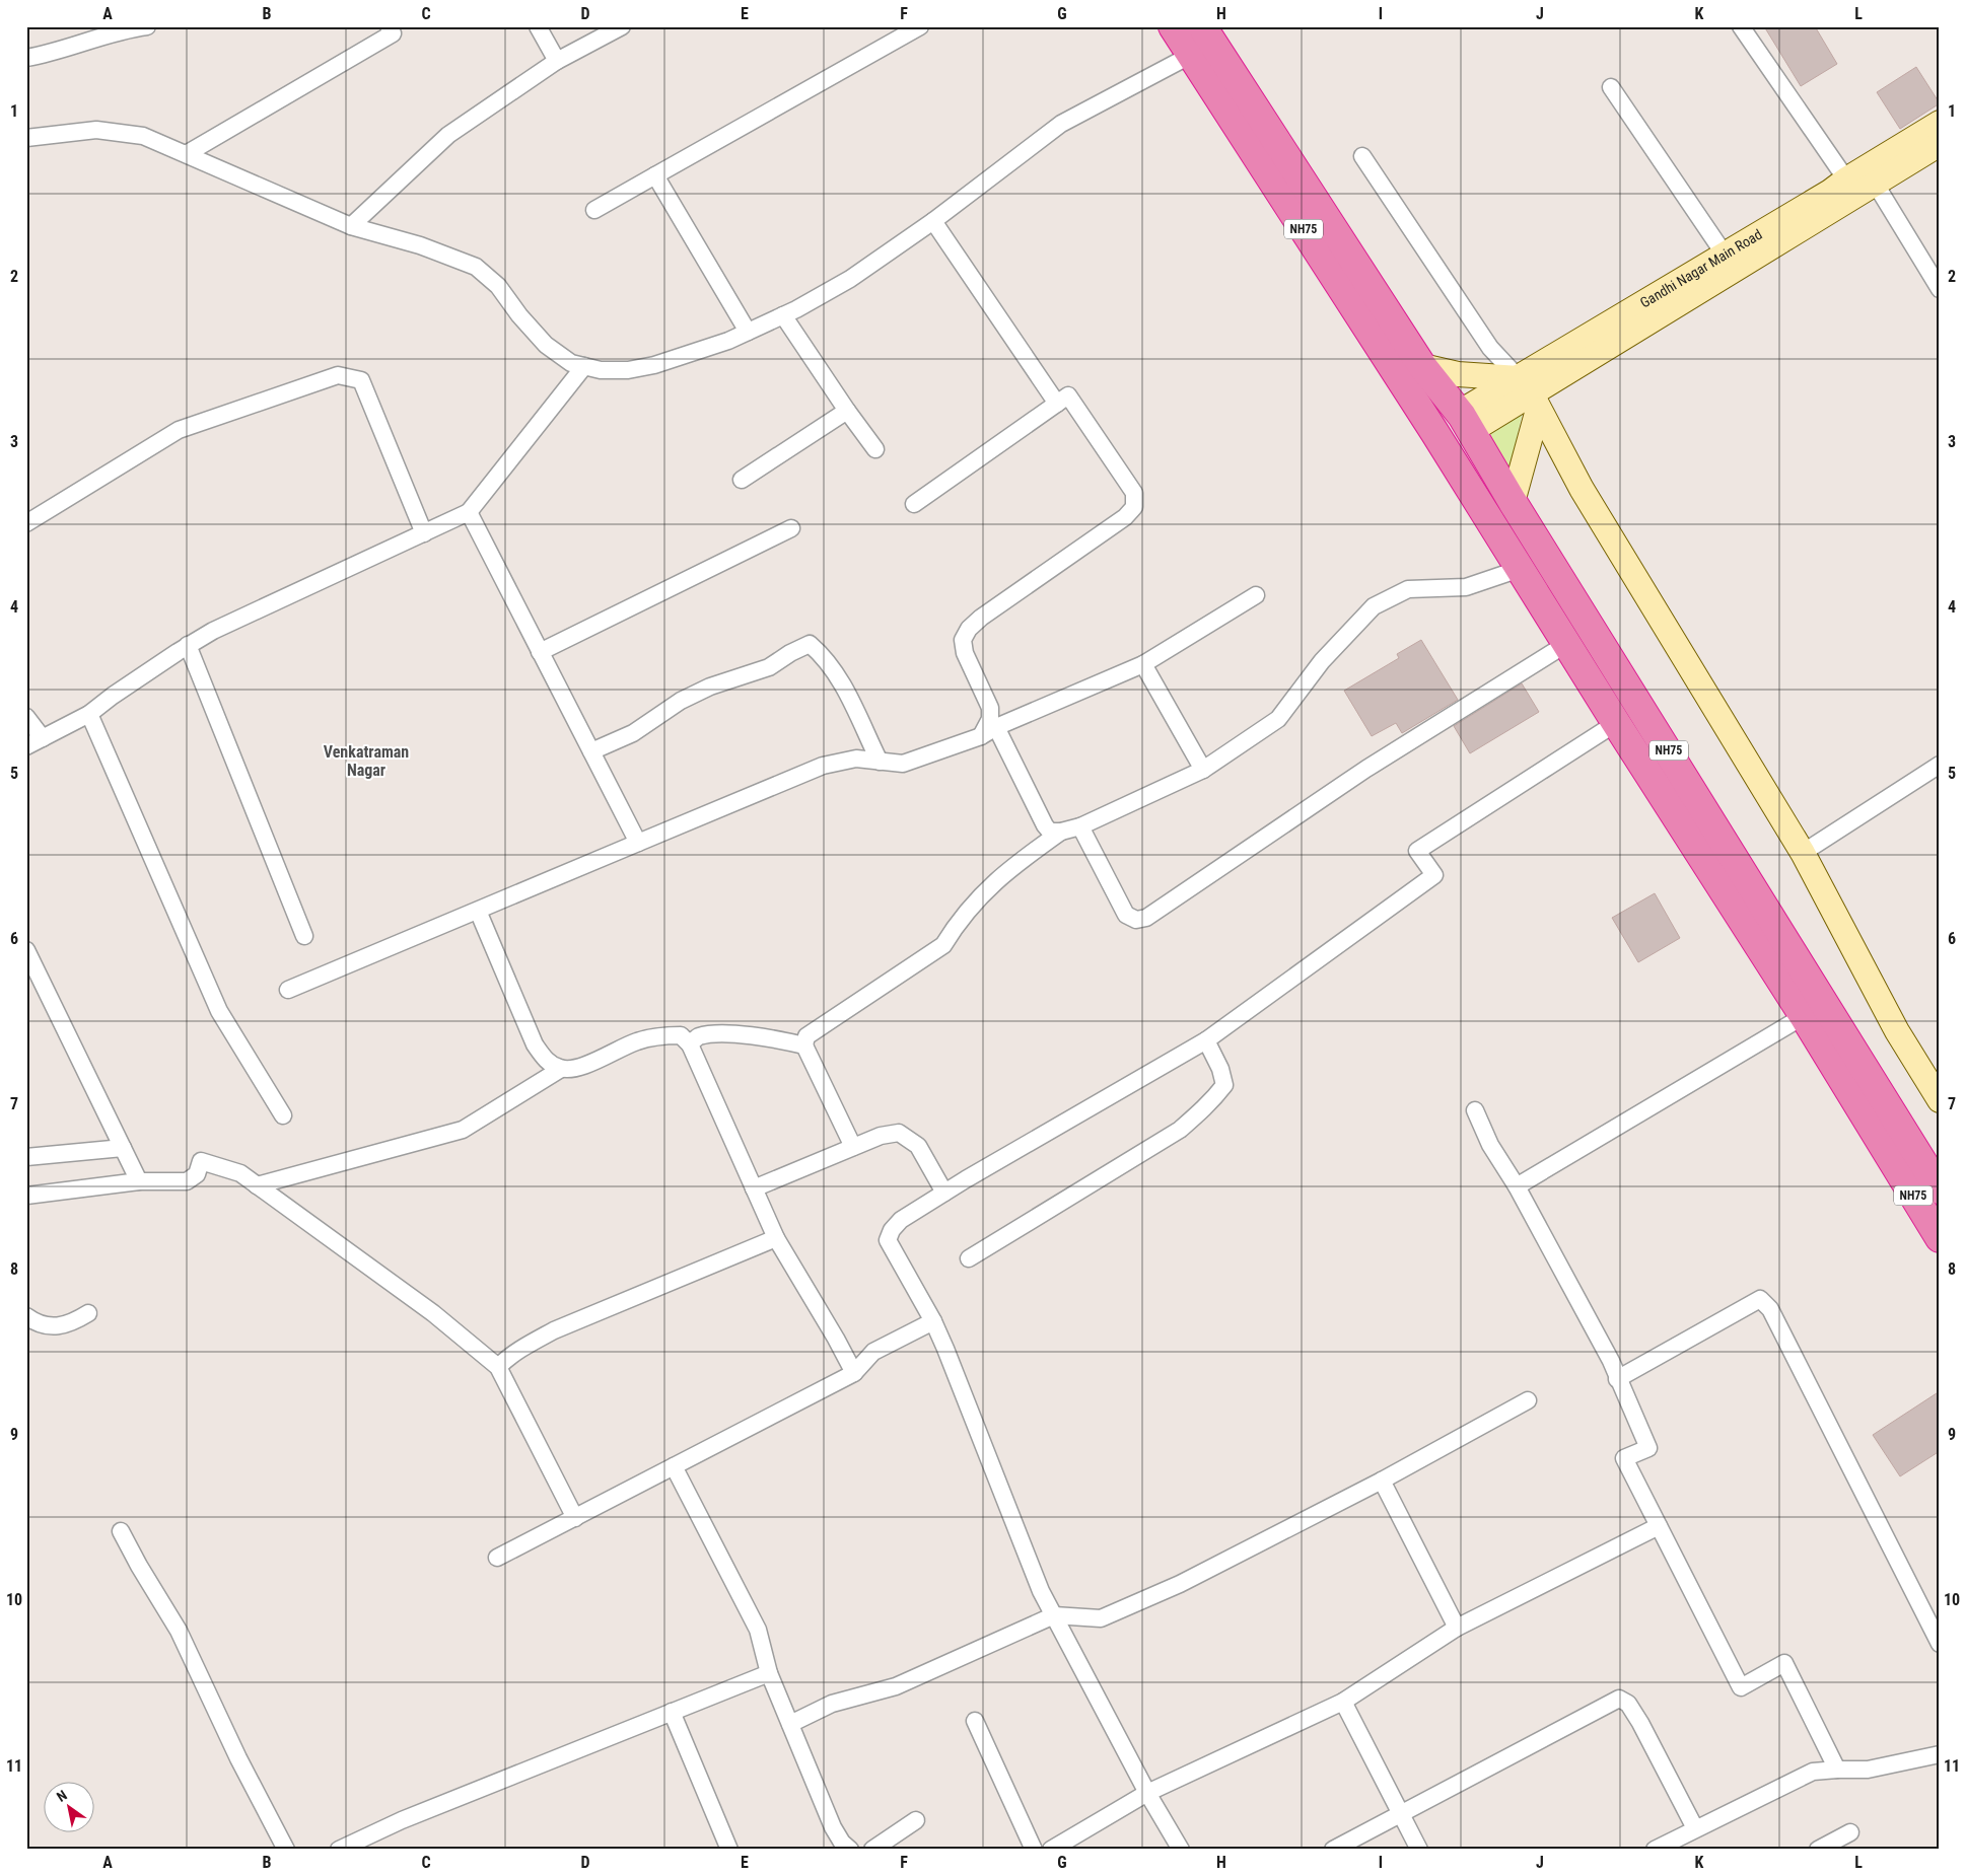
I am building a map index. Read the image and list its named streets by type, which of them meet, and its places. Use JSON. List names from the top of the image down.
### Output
{
  "streets": {
    "highway": ["NH75"],
    "main road": ["Gandhi Nagar Main Road"]
  },
  "crossings": [
    ["NH75", "Gandhi Nagar Main Road"]
  ],
  "districts": ["Venkatraman Nagar"],
  "north": "top left",
  "grid": {
    "columns": [
      "A",
      "B",
      "C",
      "D",
      "E",
      "F",
      "G",
      "H",
      "I",
      "J",
      "K",
      "L"
    ],
    "rows": [
      "1",
      "2",
      "3",
      "4",
      "5",
      "6",
      "7",
      "8",
      "9",
      "10",
      "11"
    ]
  }
}
